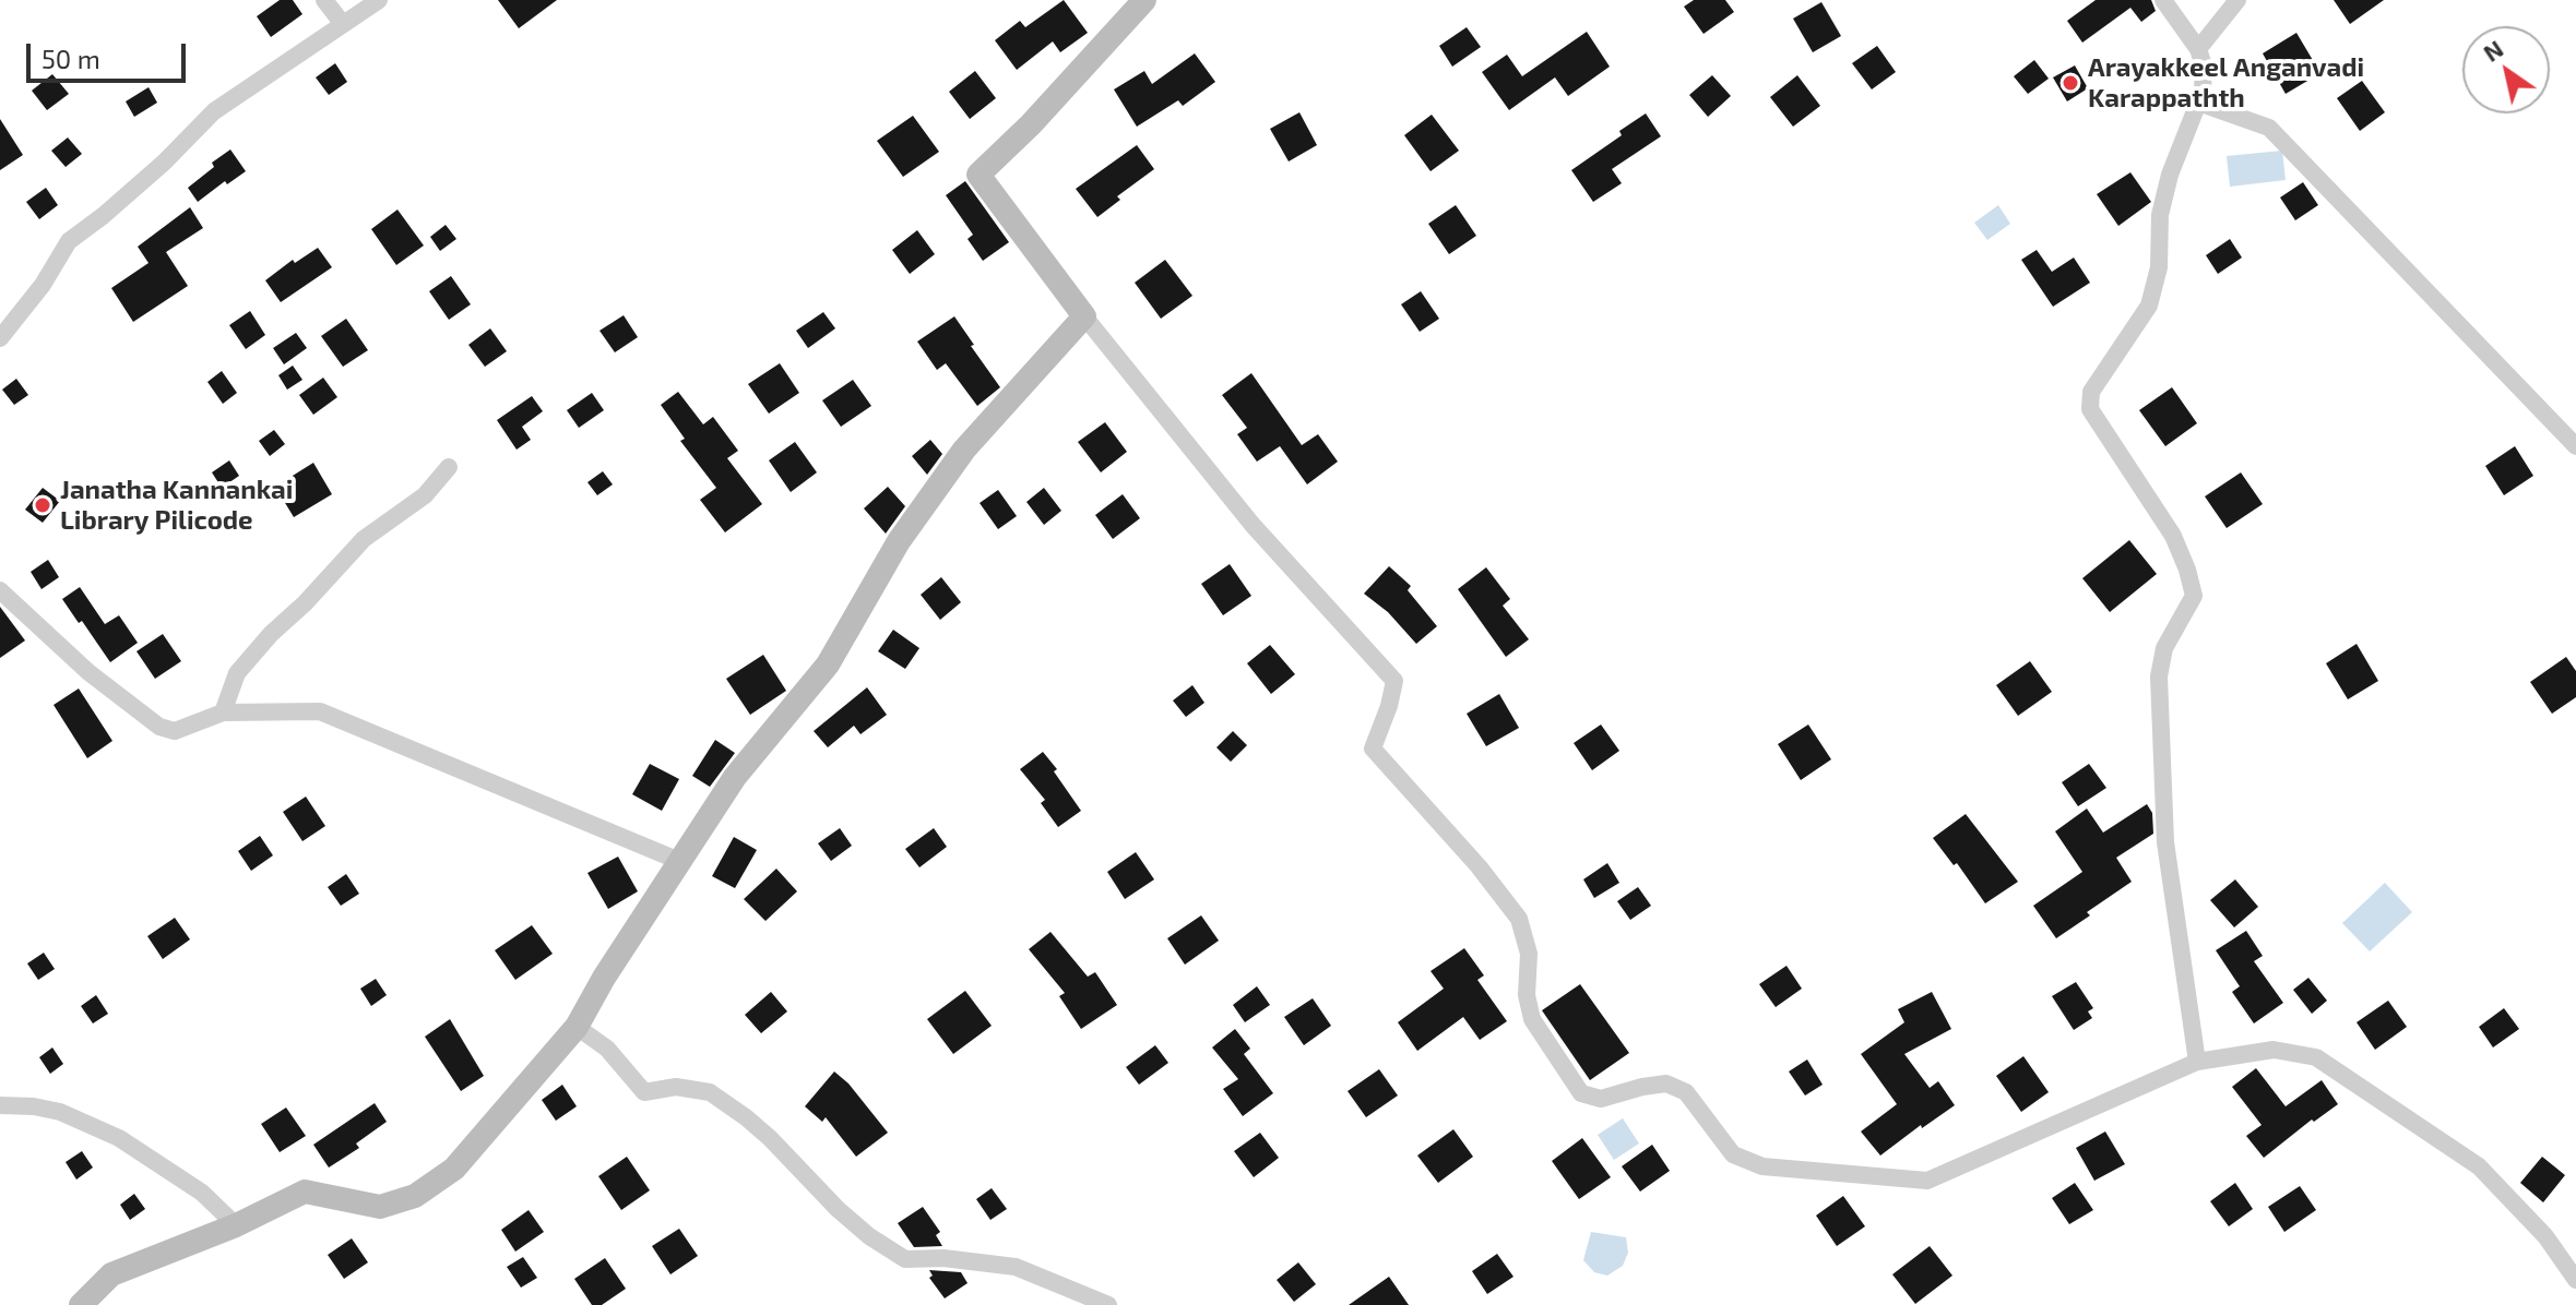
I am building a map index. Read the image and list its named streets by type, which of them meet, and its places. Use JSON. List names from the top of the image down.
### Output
{
  "places": ["Arayakkeel Anganvadi Karappathth", "Janatha Kannankai Library Pilicode"],
  "scale_bar": "50 m",
  "north": "top left"
}
